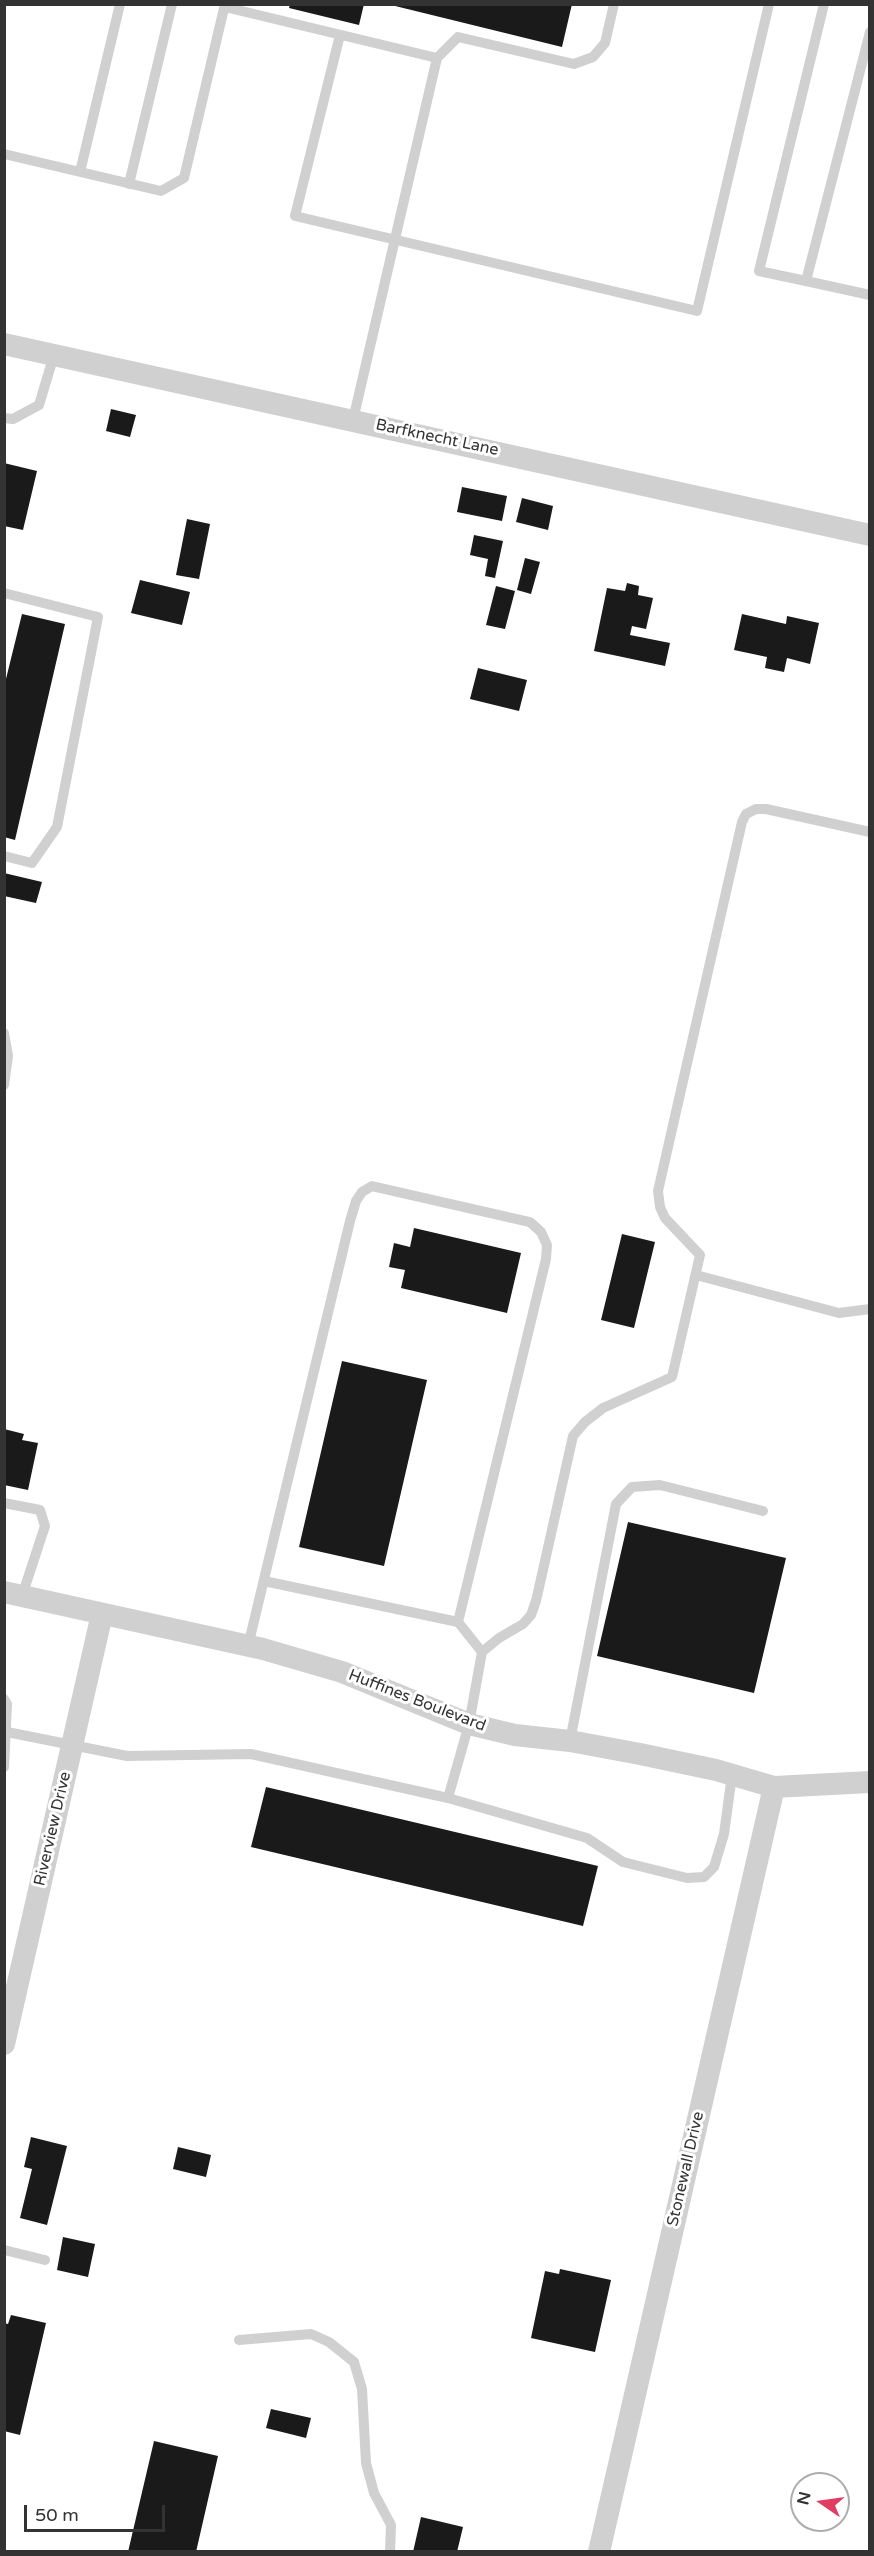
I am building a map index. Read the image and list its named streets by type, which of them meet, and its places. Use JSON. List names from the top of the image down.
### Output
{
  "streets": {
    "street": [
      "Barfknecht Lane",
      "Huffines Boulevard",
      "Riverview Drive",
      "Stonewall Drive"
    ]
  },
  "crossings": [
    ["Huffines Boulevard", "Riverview Drive"],
    ["Huffines Boulevard", "Stonewall Drive"]
  ],
  "scale_bar": "50 m",
  "north": "left"
}
